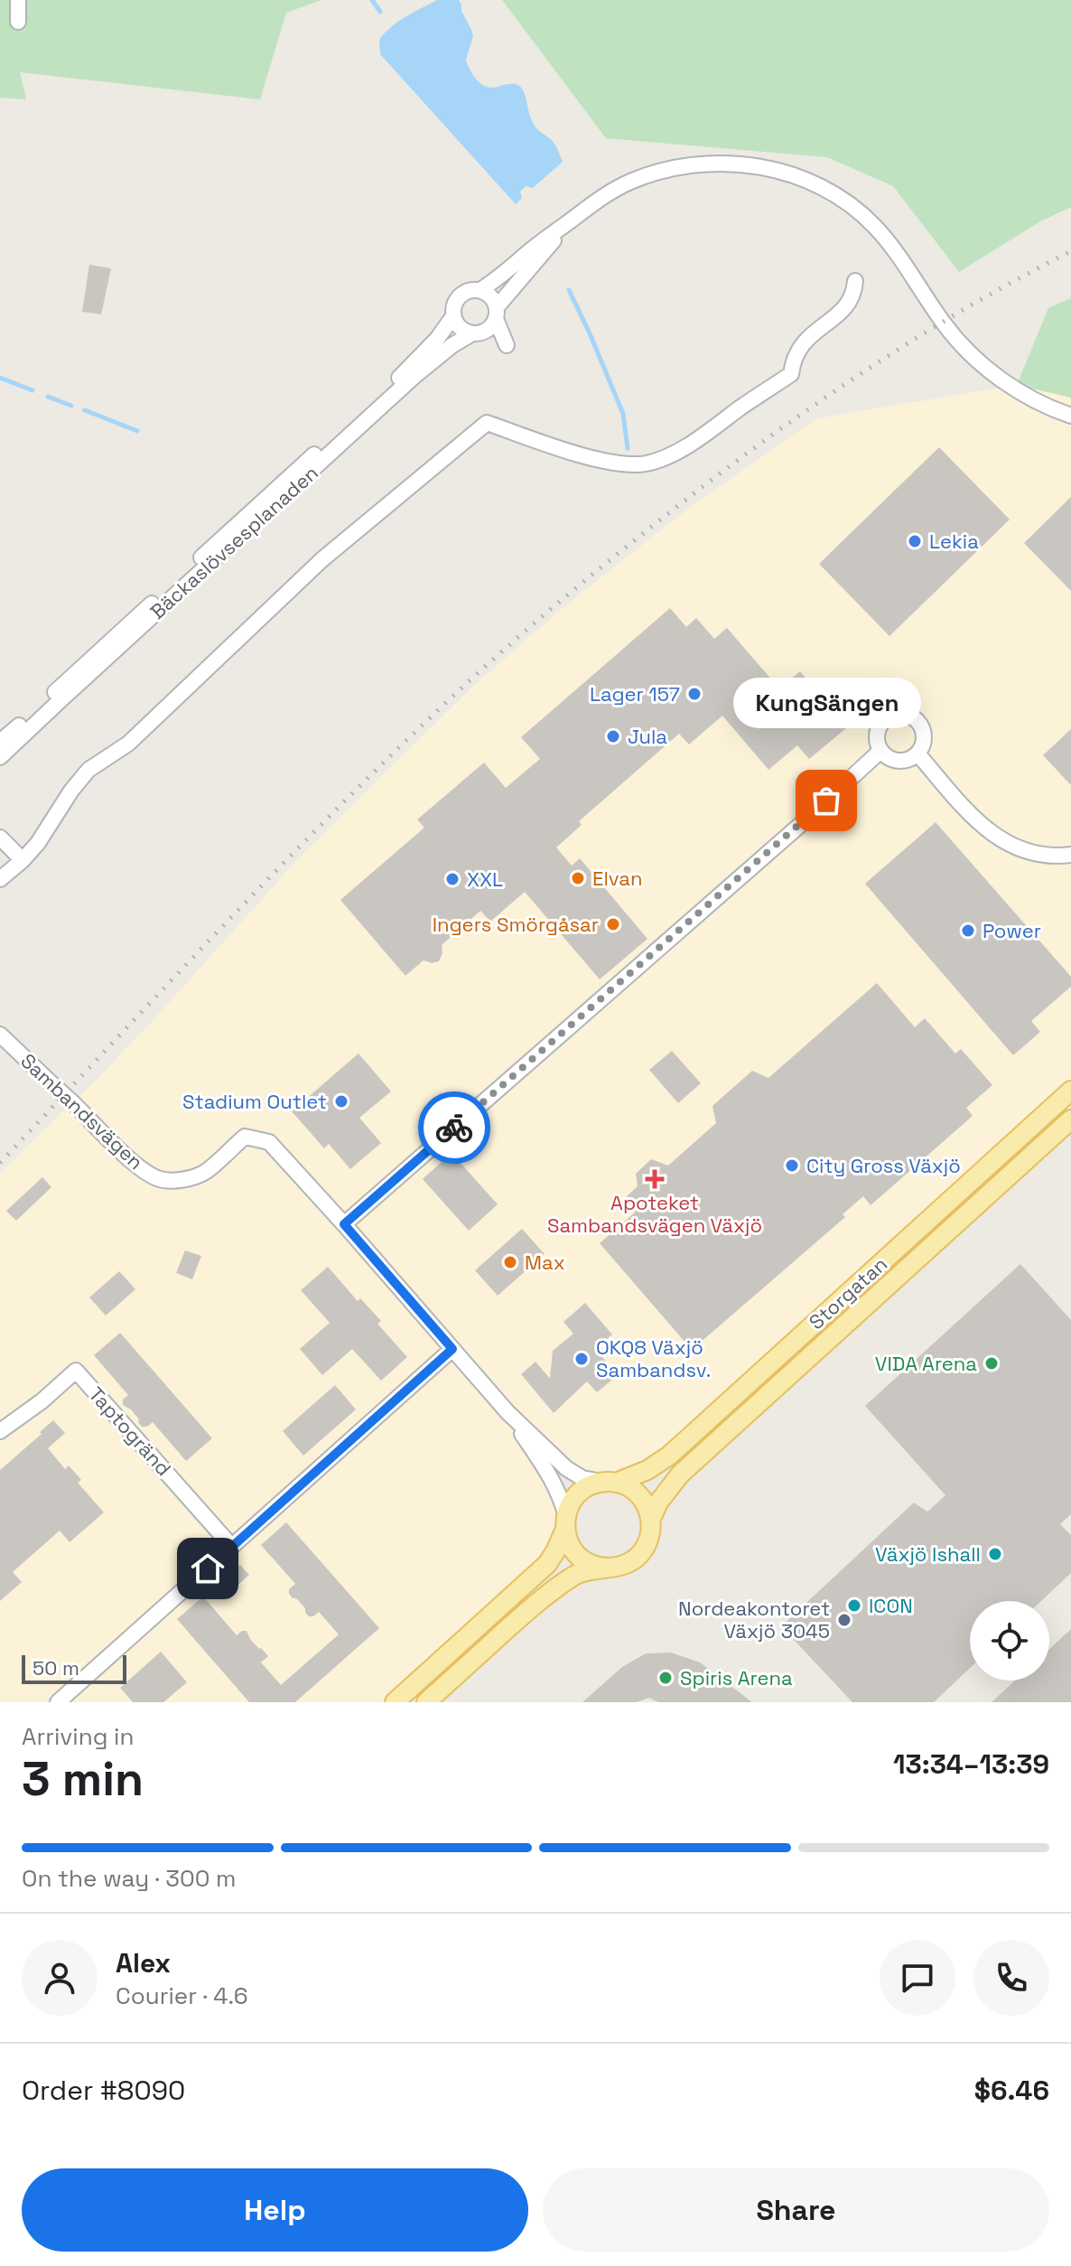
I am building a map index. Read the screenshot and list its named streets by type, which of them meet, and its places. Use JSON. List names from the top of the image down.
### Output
{
  "streets": {
    "main road": ["Storgatan"],
    "street": ["Bäckaslövsesplanaden", "Sambandsvägen", "Taptogränd"]
  },
  "crossings": [
    ["Sambandsvägen", "Storgatan"]
  ],
  "places": {
    "other": [
      "Lekia",
      "Lager 157",
      "Jula",
      "KungSängen",
      "Elvan",
      "XXL",
      "Ingers Smörgåsar",
      "Power",
      "Stadium Outlet",
      "City Gross Växjö",
      "Max",
      "OKQ8 Växjö Sambandsv.",
      "VIDA Arena",
      "Växjö Ishall",
      "ICON",
      "Nordeakontoret Växjö 3045",
      "Spiris Arena"
    ],
    "health": ["Apoteket Sambandsvägen Växjö"]
  },
  "scale_bar": "50 m",
  "page": {
    "bubble": "KungSängen",
    "scale": "50 m",
    "heading": ["3 min", "Arriving in", "13:34–13:39"],
    "panel": [
      "Alex",
      "Courier · 4.6",
      "Order #8090",
      "$6.46"
    ],
    "bar": "On the way · 300 m",
    "buttons": ["Help", "Share"]
  }
}
